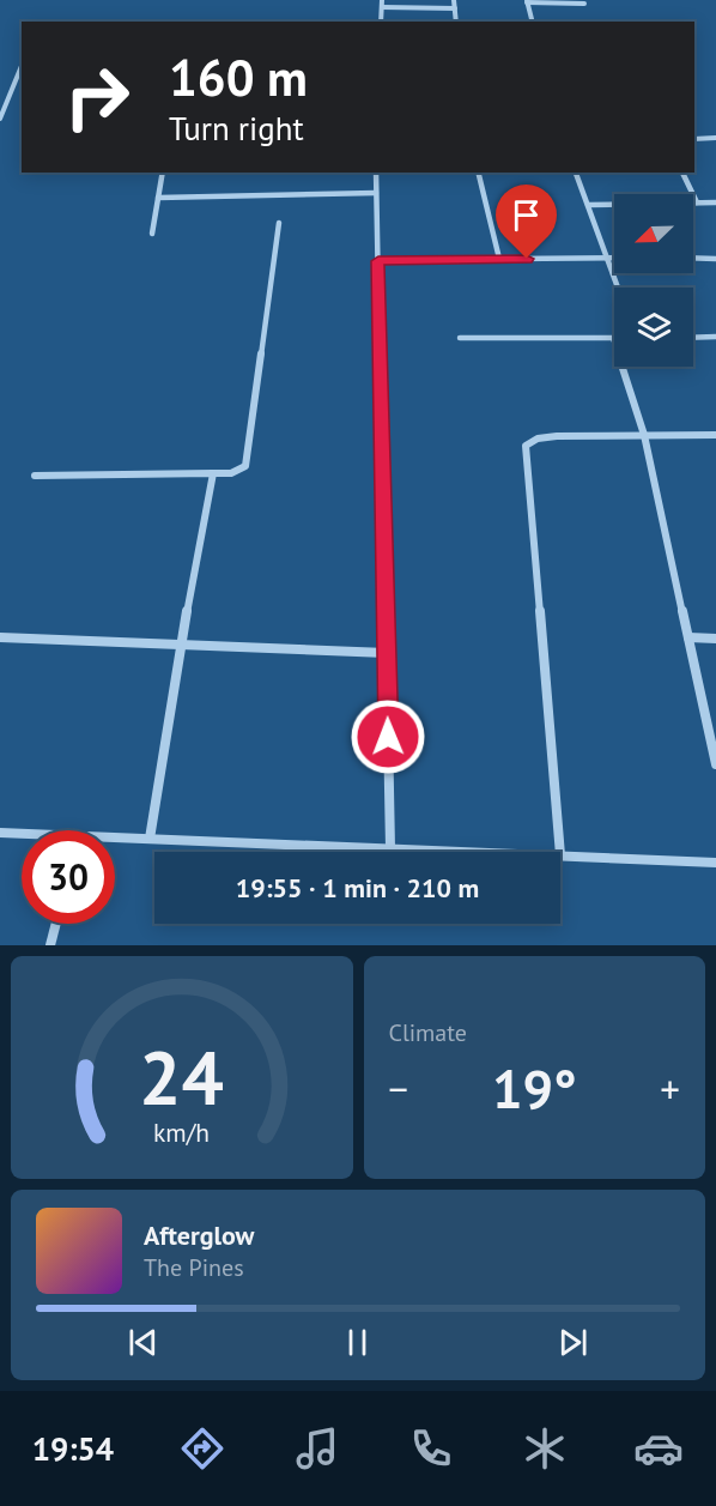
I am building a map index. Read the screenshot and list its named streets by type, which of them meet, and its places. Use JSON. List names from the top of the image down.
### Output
{
  "north": "bottom left",
  "page": {
    "turn": ["160 m", "Turn right"],
    "limit": "30",
    "trip": "19:55 · 1 min · 210 m",
    "tile": "Climate",
    "heat": ["−", "19°", "+"],
    "song": ["Afterglow", "The Pines"],
    "tabs": "19:54",
    "gauge": ["24", "km/h"]
  }
}
